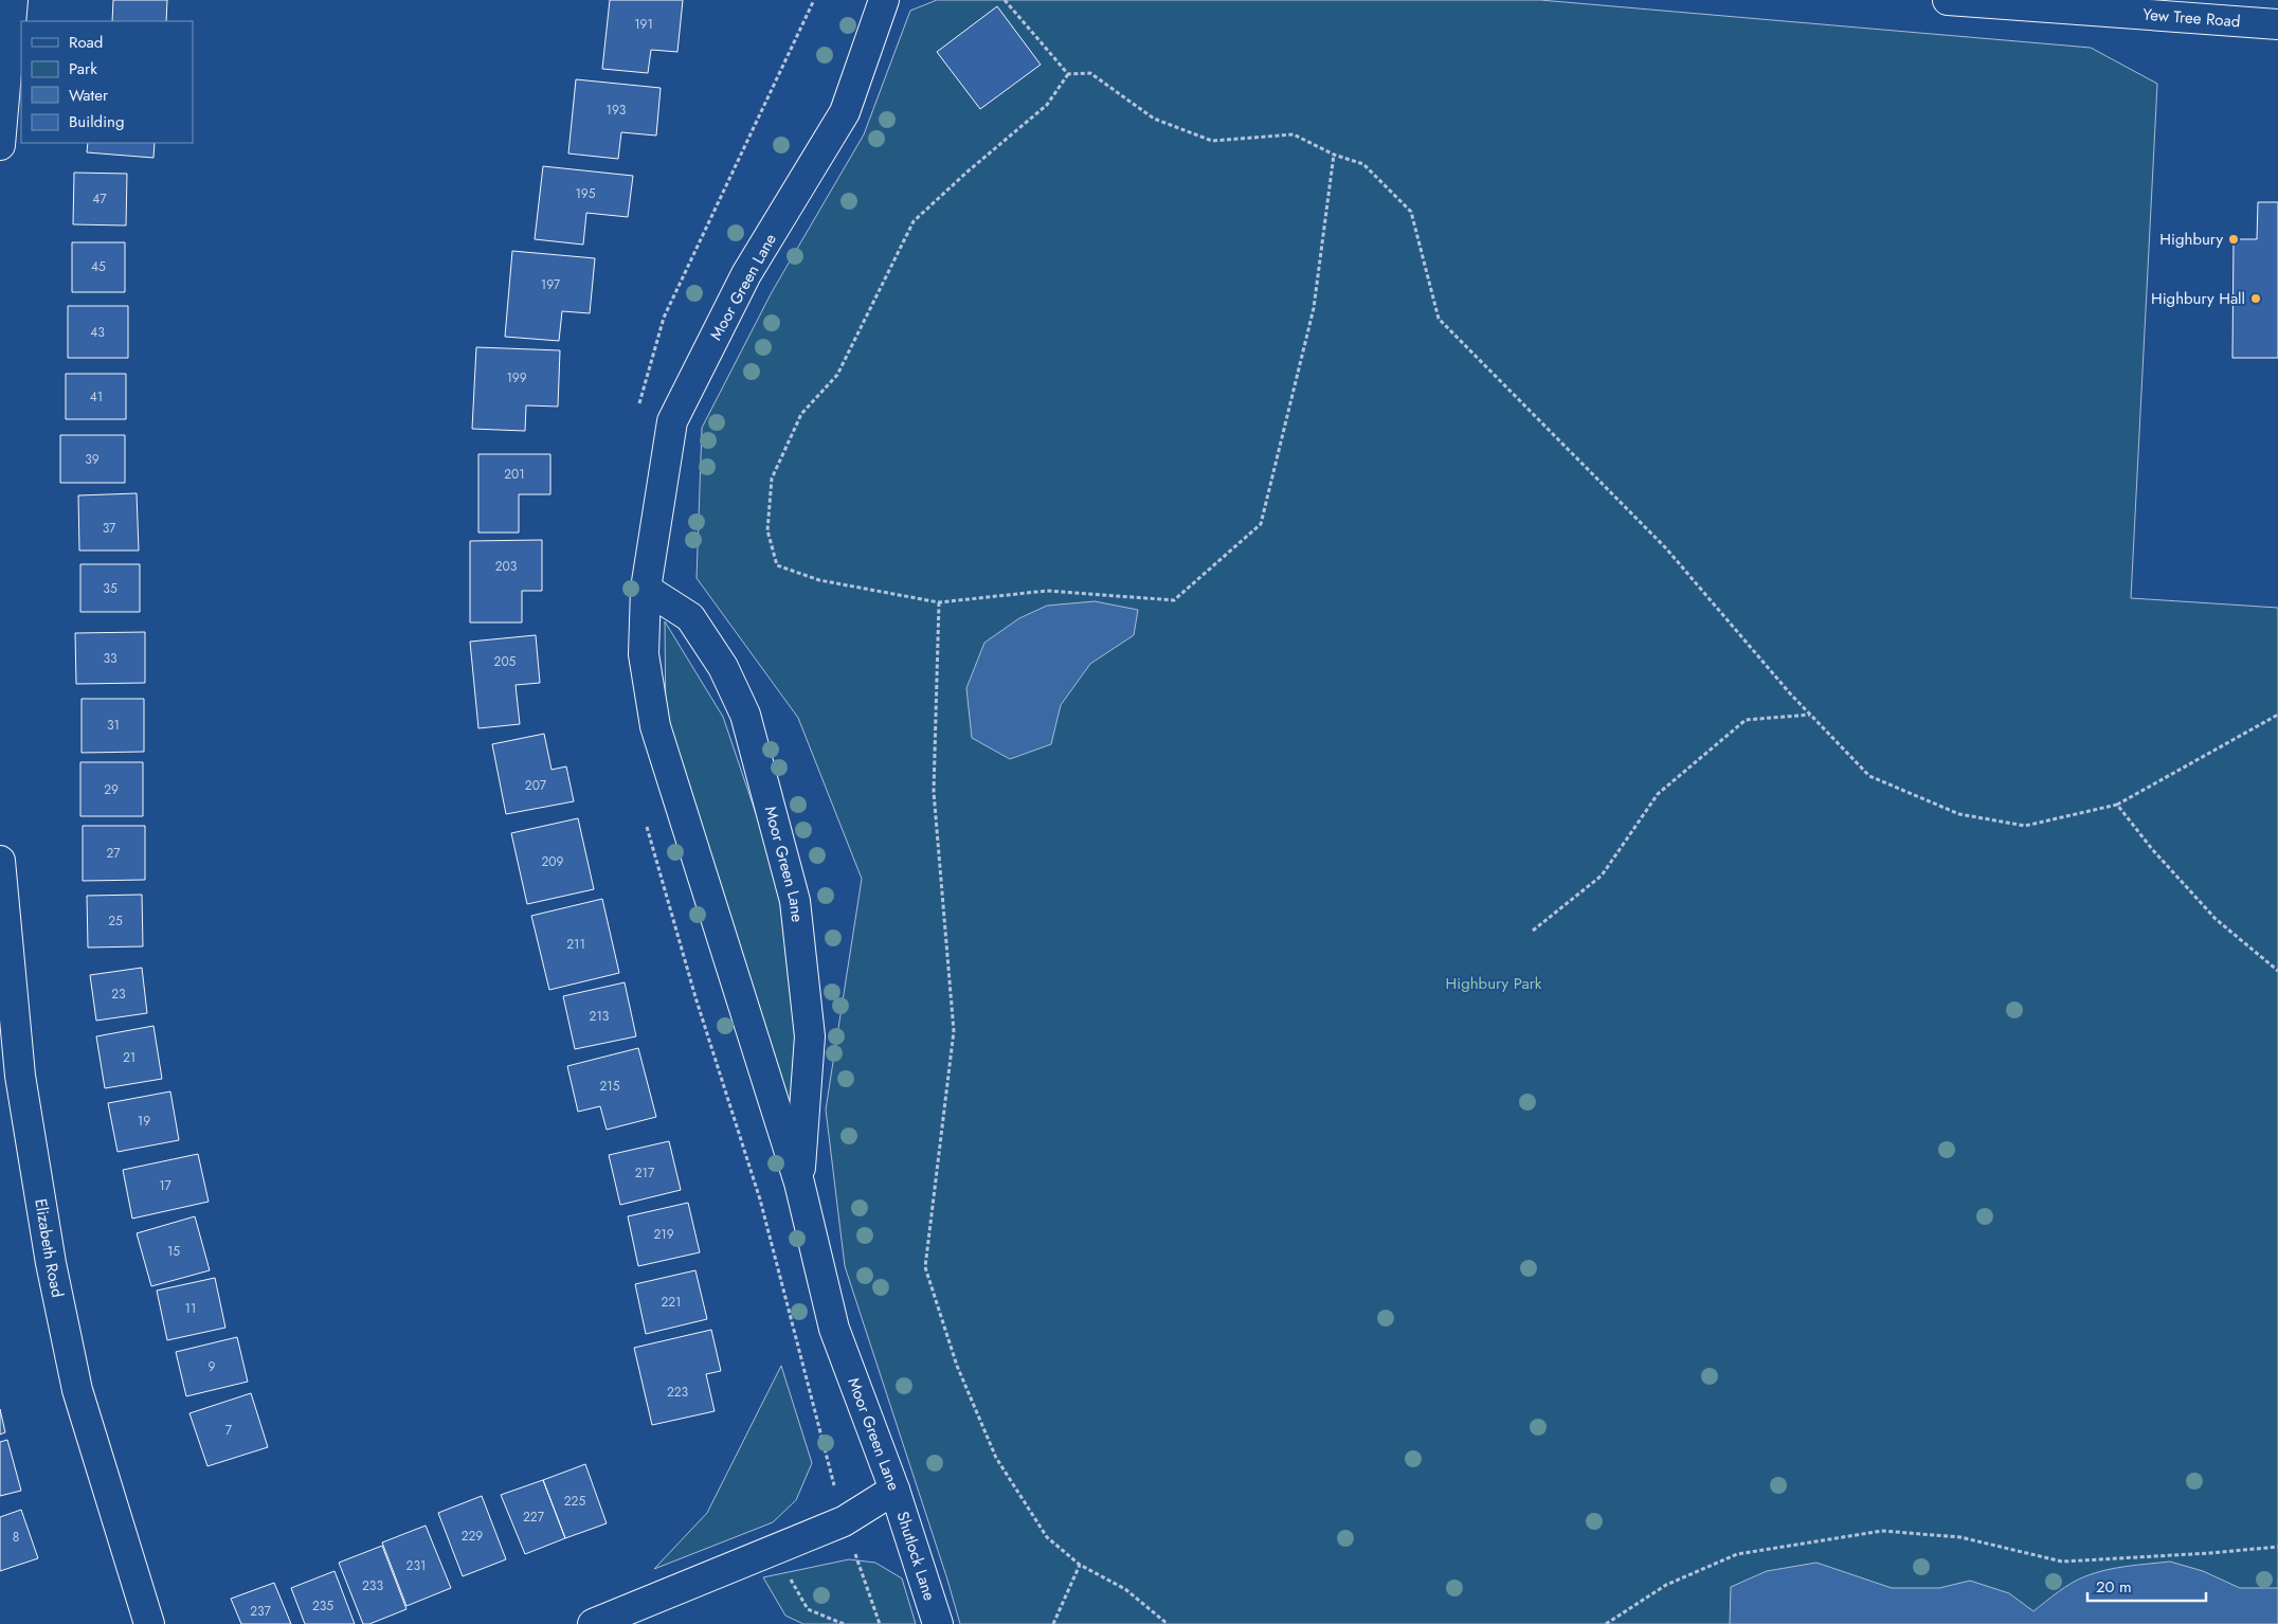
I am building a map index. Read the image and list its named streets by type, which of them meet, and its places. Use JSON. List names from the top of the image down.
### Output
{
  "streets": {
    "street": [
      "Yew Tree Road",
      "Moor Green Lane",
      "Elizabeth Road",
      "Shutlock Lane"
    ]
  },
  "crossings": [
    ["Moor Green Lane", "Shutlock Lane"]
  ],
  "parks": ["Highbury Park"],
  "places": ["Highbury", "Highbury Hall"],
  "house_numbers": [
    "191",
    "193",
    "195",
    "47",
    "45",
    "197",
    "43",
    "199",
    "41",
    "39",
    "201",
    "37",
    "203",
    "35",
    "33",
    "205",
    "31",
    "207",
    "29",
    "27",
    "209",
    "25",
    "211",
    "23",
    "213",
    "21",
    "215",
    "19",
    "217",
    "17",
    "219",
    "15",
    "221",
    "11",
    "9",
    "223",
    "7",
    "225",
    "227",
    "229",
    "8",
    "231",
    "233",
    "235",
    "237"
  ],
  "legend": [
    "Road",
    "Park",
    "Water",
    "Building"
  ],
  "scale_bar": "20 m"
}
